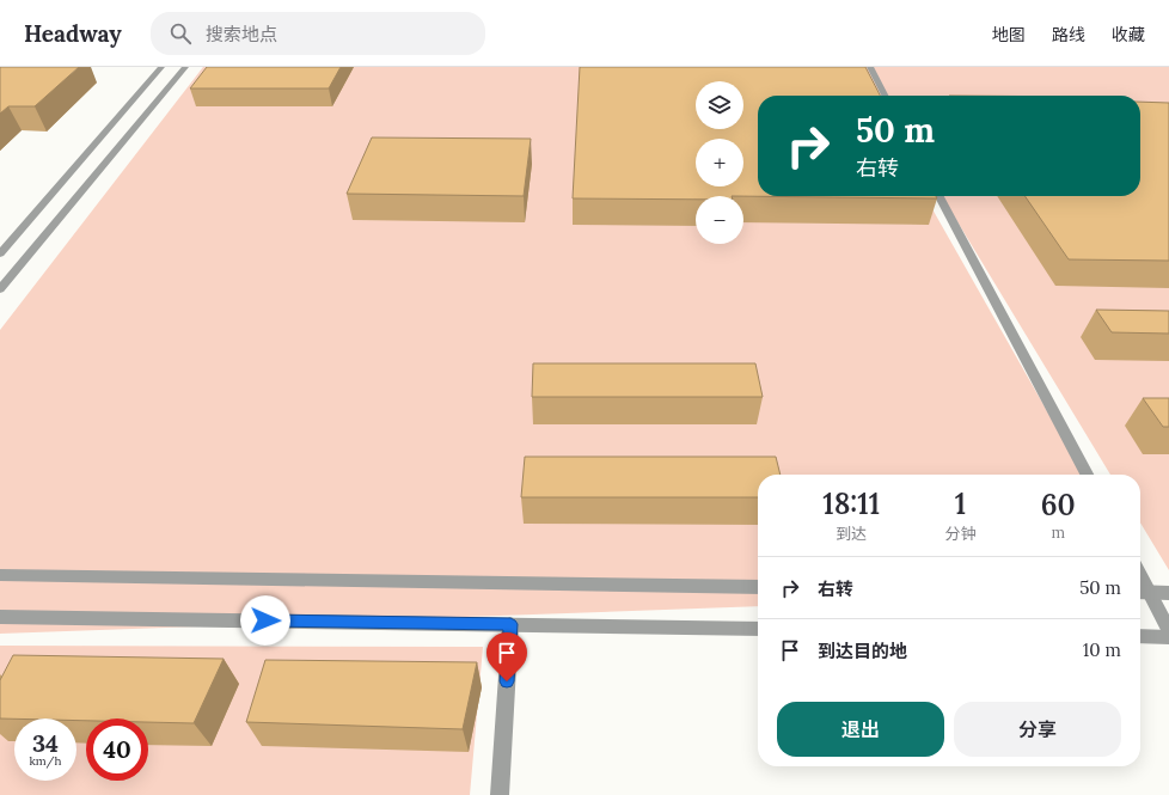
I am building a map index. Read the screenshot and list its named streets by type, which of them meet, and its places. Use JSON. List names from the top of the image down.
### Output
{
  "page": {
    "header": "Headway",
    "search": "搜索地点",
    "nav": ["地图", "路线", "收藏"],
    "map_buttons": ["+", "−"],
    "turn": ["50 m", "右转"],
    "eta": [
      "18:11",
      "到达",
      "1",
      "分钟",
      "60",
      "m"
    ],
    "list": [
      {
        "name": "右转",
        "value": "50 m"
      },
      {
        "name": "到达目的地",
        "value": "10 m"
      }
    ],
    "buttons": ["退出", "分享"],
    "speed": "34 km/h",
    "limit": "40"
  }
}
